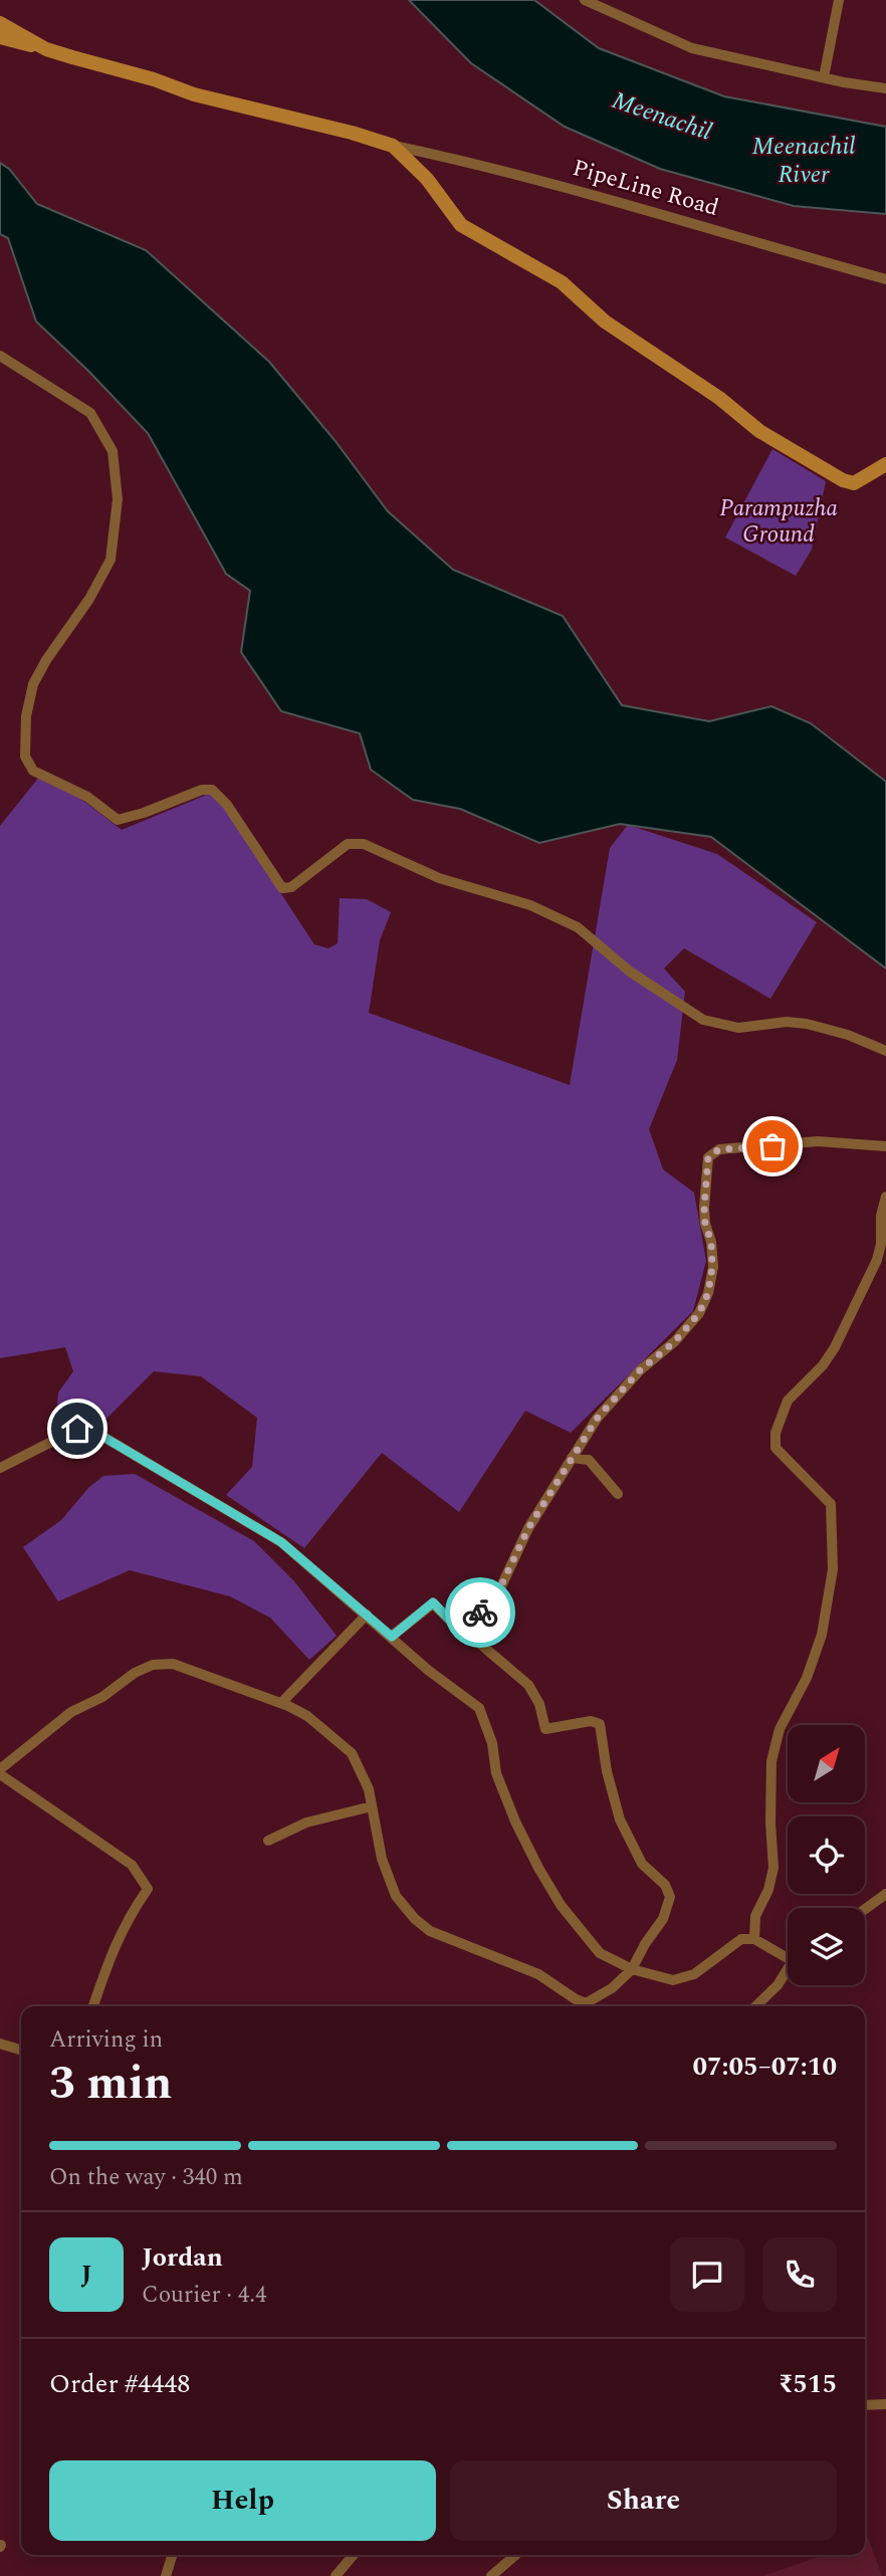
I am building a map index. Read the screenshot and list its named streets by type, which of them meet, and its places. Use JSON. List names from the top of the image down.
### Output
{
  "streets": {
    "street": ["PipeLine Road"]
  },
  "water": ["Meenachil", "Meenachil River"],
  "parks": ["Parampuzha Ground"],
  "north": "top right",
  "page": {
    "heading": ["3 min", "Arriving in", "07:05–07:10"],
    "panel": [
      "Jordan",
      "Courier · 4.4",
      "Order #4448",
      "₹515"
    ],
    "bar": "On the way · 340 m",
    "round": "J",
    "buttons": ["Help", "Share"]
  }
}
